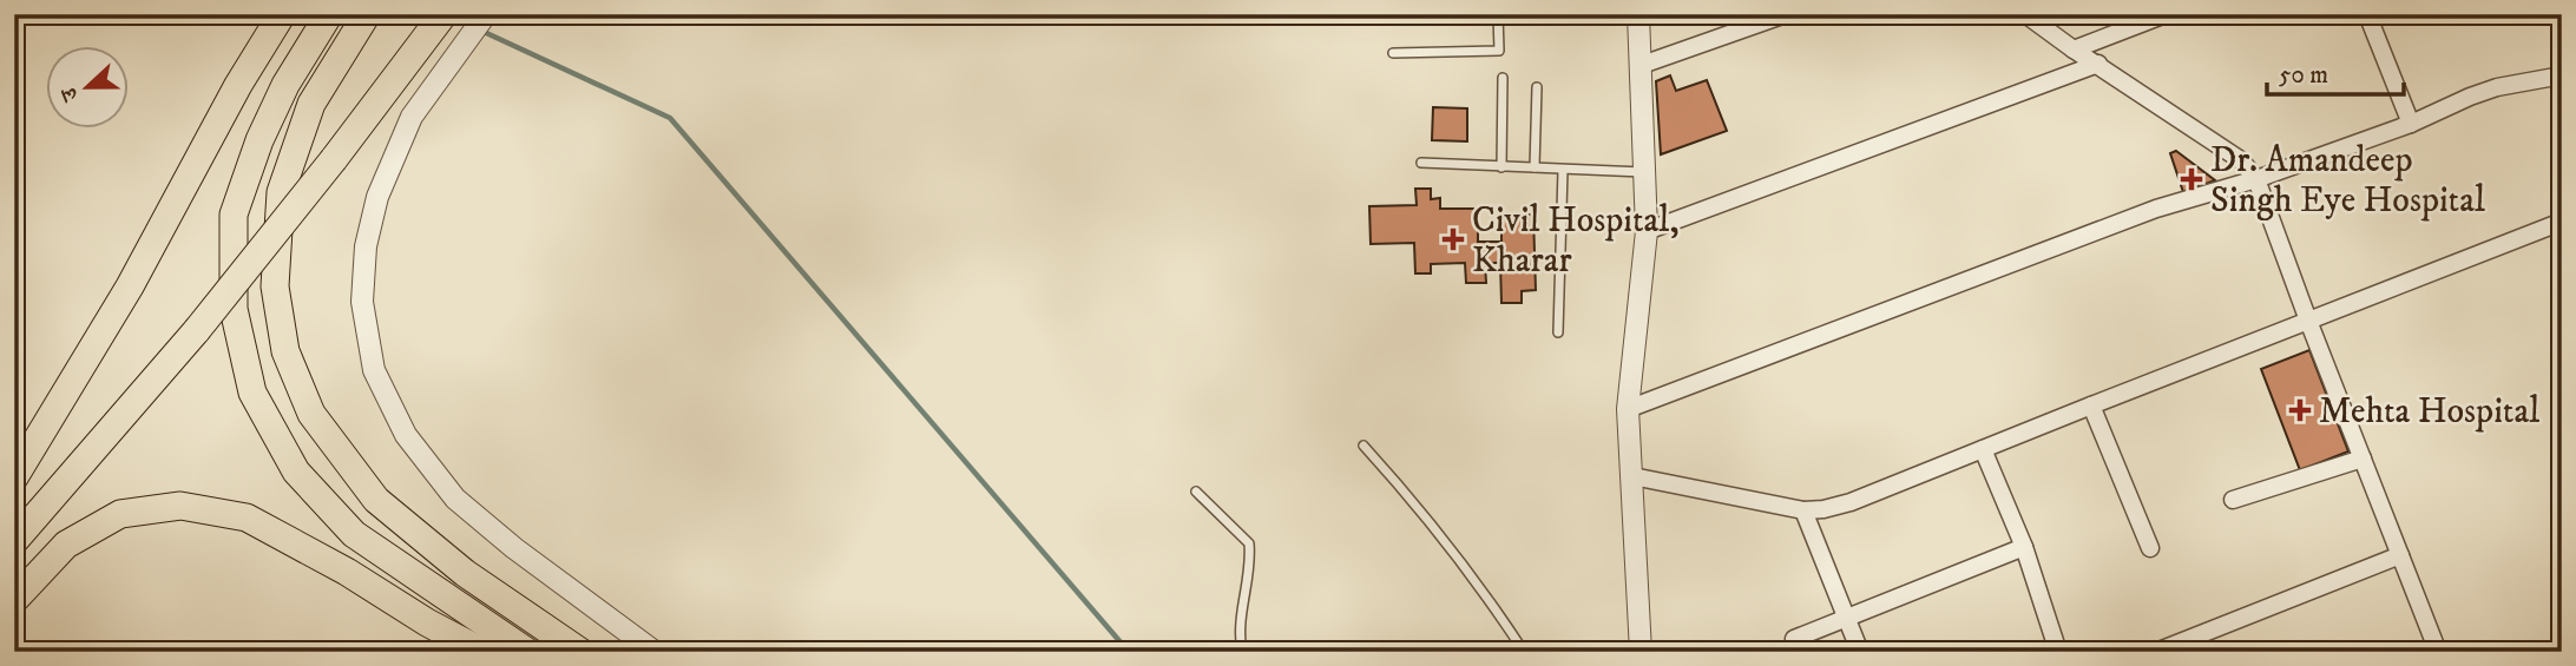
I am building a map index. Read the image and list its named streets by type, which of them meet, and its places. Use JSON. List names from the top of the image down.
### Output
{
  "places": {
    "health": ["Dr. Amandeep Singh Eye Hospital", "Civil Hospital, Kharar", "Mehta Hospital"]
  },
  "scale_bar": "50 m",
  "north": "left"
}
